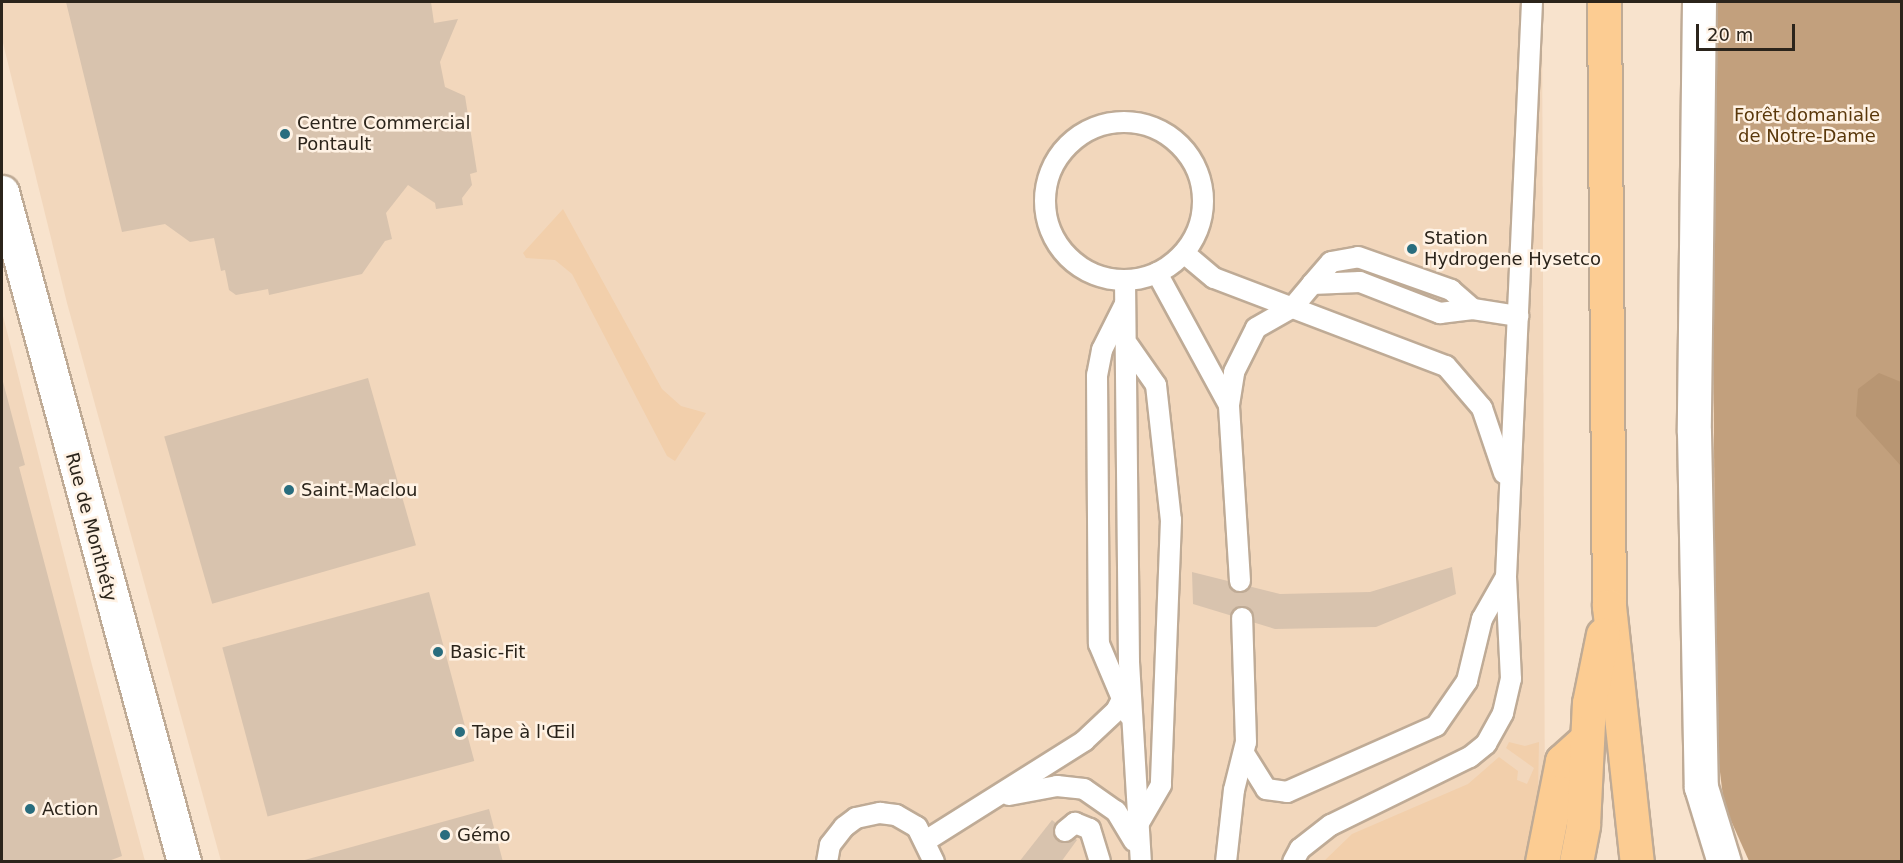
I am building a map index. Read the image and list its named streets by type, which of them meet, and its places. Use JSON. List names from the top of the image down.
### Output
{
  "streets": {
    "street": ["Rue de Monthéty"]
  },
  "parks": ["Forêt domaniale de Notre-Dame"],
  "places": [
    "Centre Commercial Pontault",
    "Station Hydrogene Hysetco",
    "Saint-Maclou",
    "Basic-Fit",
    "Tape à l'Œil",
    "Action",
    "Gémo"
  ],
  "scale_bar": "20 m"
}
